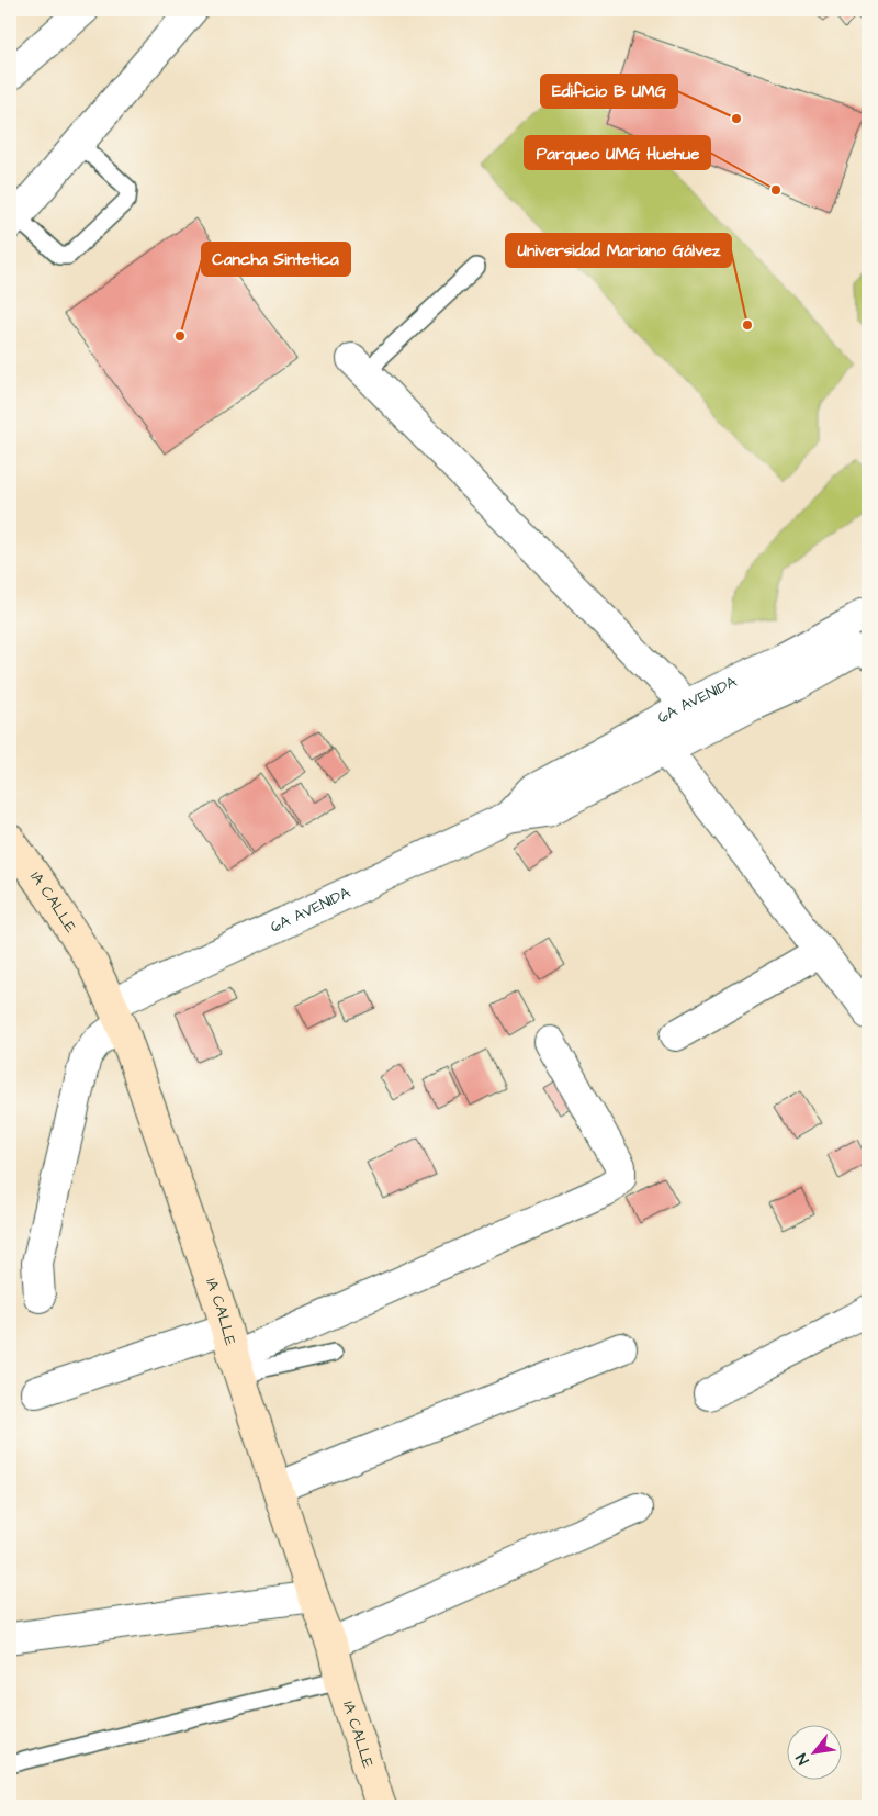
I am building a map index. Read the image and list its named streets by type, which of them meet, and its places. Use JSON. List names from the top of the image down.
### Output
{
  "streets": {
    "main road": ["1A CALLE"],
    "street": ["6A AVENIDA"]
  },
  "crossings": [
    ["6A AVENIDA", "1A CALLE"]
  ],
  "places": [
    "Edificio B UMG",
    "Parqueo UMG Huehue",
    "Universidad Mariano Gálvez",
    "Cancha Sintetica"
  ],
  "north": "bottom left"
}
